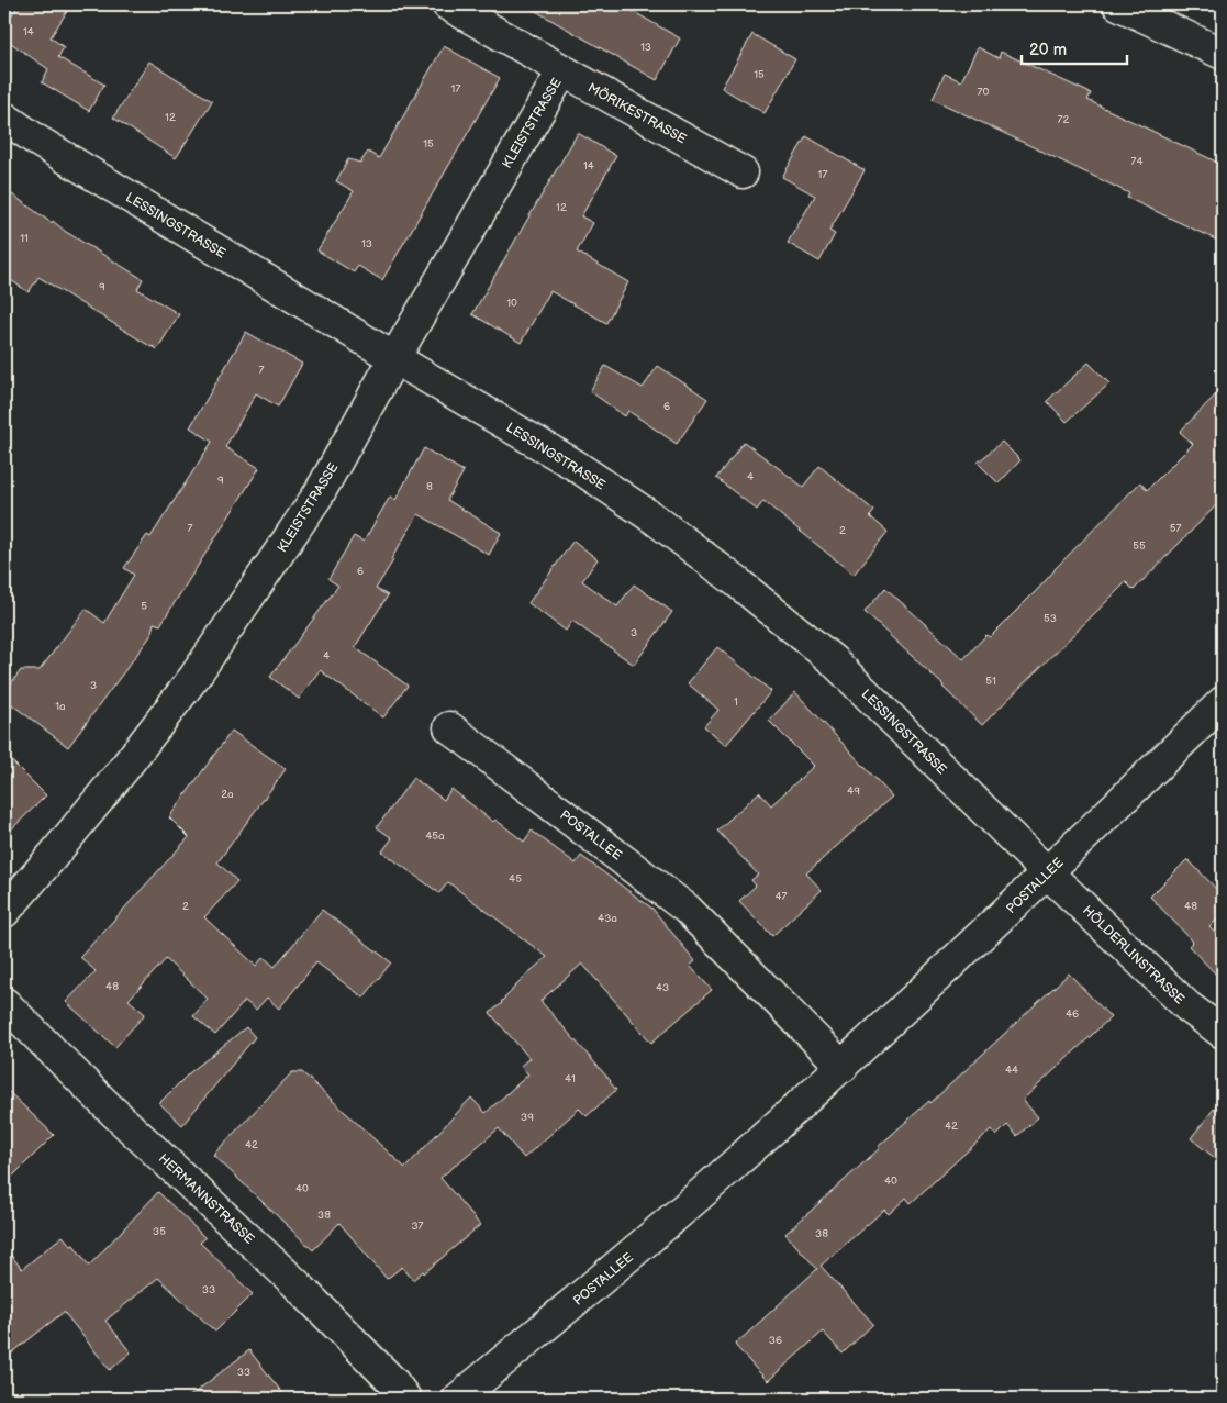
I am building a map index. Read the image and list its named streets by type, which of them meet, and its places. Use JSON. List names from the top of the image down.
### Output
{
  "streets": {
    "street": [
      "MÖRIKESTRASSE",
      "KLEISTSTRASSE",
      "LESSINGSTRASSE",
      "POSTALLEE",
      "HÖLDERLINSTRASSE",
      "HERMANNSTRASSE"
    ]
  },
  "crossings": [
    ["MÖRIKESTRASSE", "KLEISTSTRASSE"],
    ["KLEISTSTRASSE", "LESSINGSTRASSE"],
    ["LESSINGSTRASSE", "POSTALLEE"],
    ["LESSINGSTRASSE", "HÖLDERLINSTRASSE"],
    ["POSTALLEE", "HÖLDERLINSTRASSE"]
  ],
  "house_numbers": [
    "14",
    "13",
    "15",
    "17",
    "70",
    "12",
    "72",
    "15",
    "74",
    "14",
    "17",
    "12",
    "11",
    "13",
    "9",
    "10",
    "7",
    "6",
    "4",
    "9",
    "8",
    "7",
    "57",
    "2",
    "55",
    "6",
    "5",
    "53",
    "3",
    "4",
    "51",
    "3",
    "1",
    "1a",
    "49",
    "2a",
    "45a",
    "45",
    "47",
    "2",
    "48",
    "43a",
    "48",
    "43",
    "46",
    "44",
    "41",
    "39",
    "42",
    "42",
    "40",
    "40",
    "38",
    "37",
    "35",
    "38",
    "33",
    "36",
    "33"
  ],
  "scale_bar": "20 m"
}
